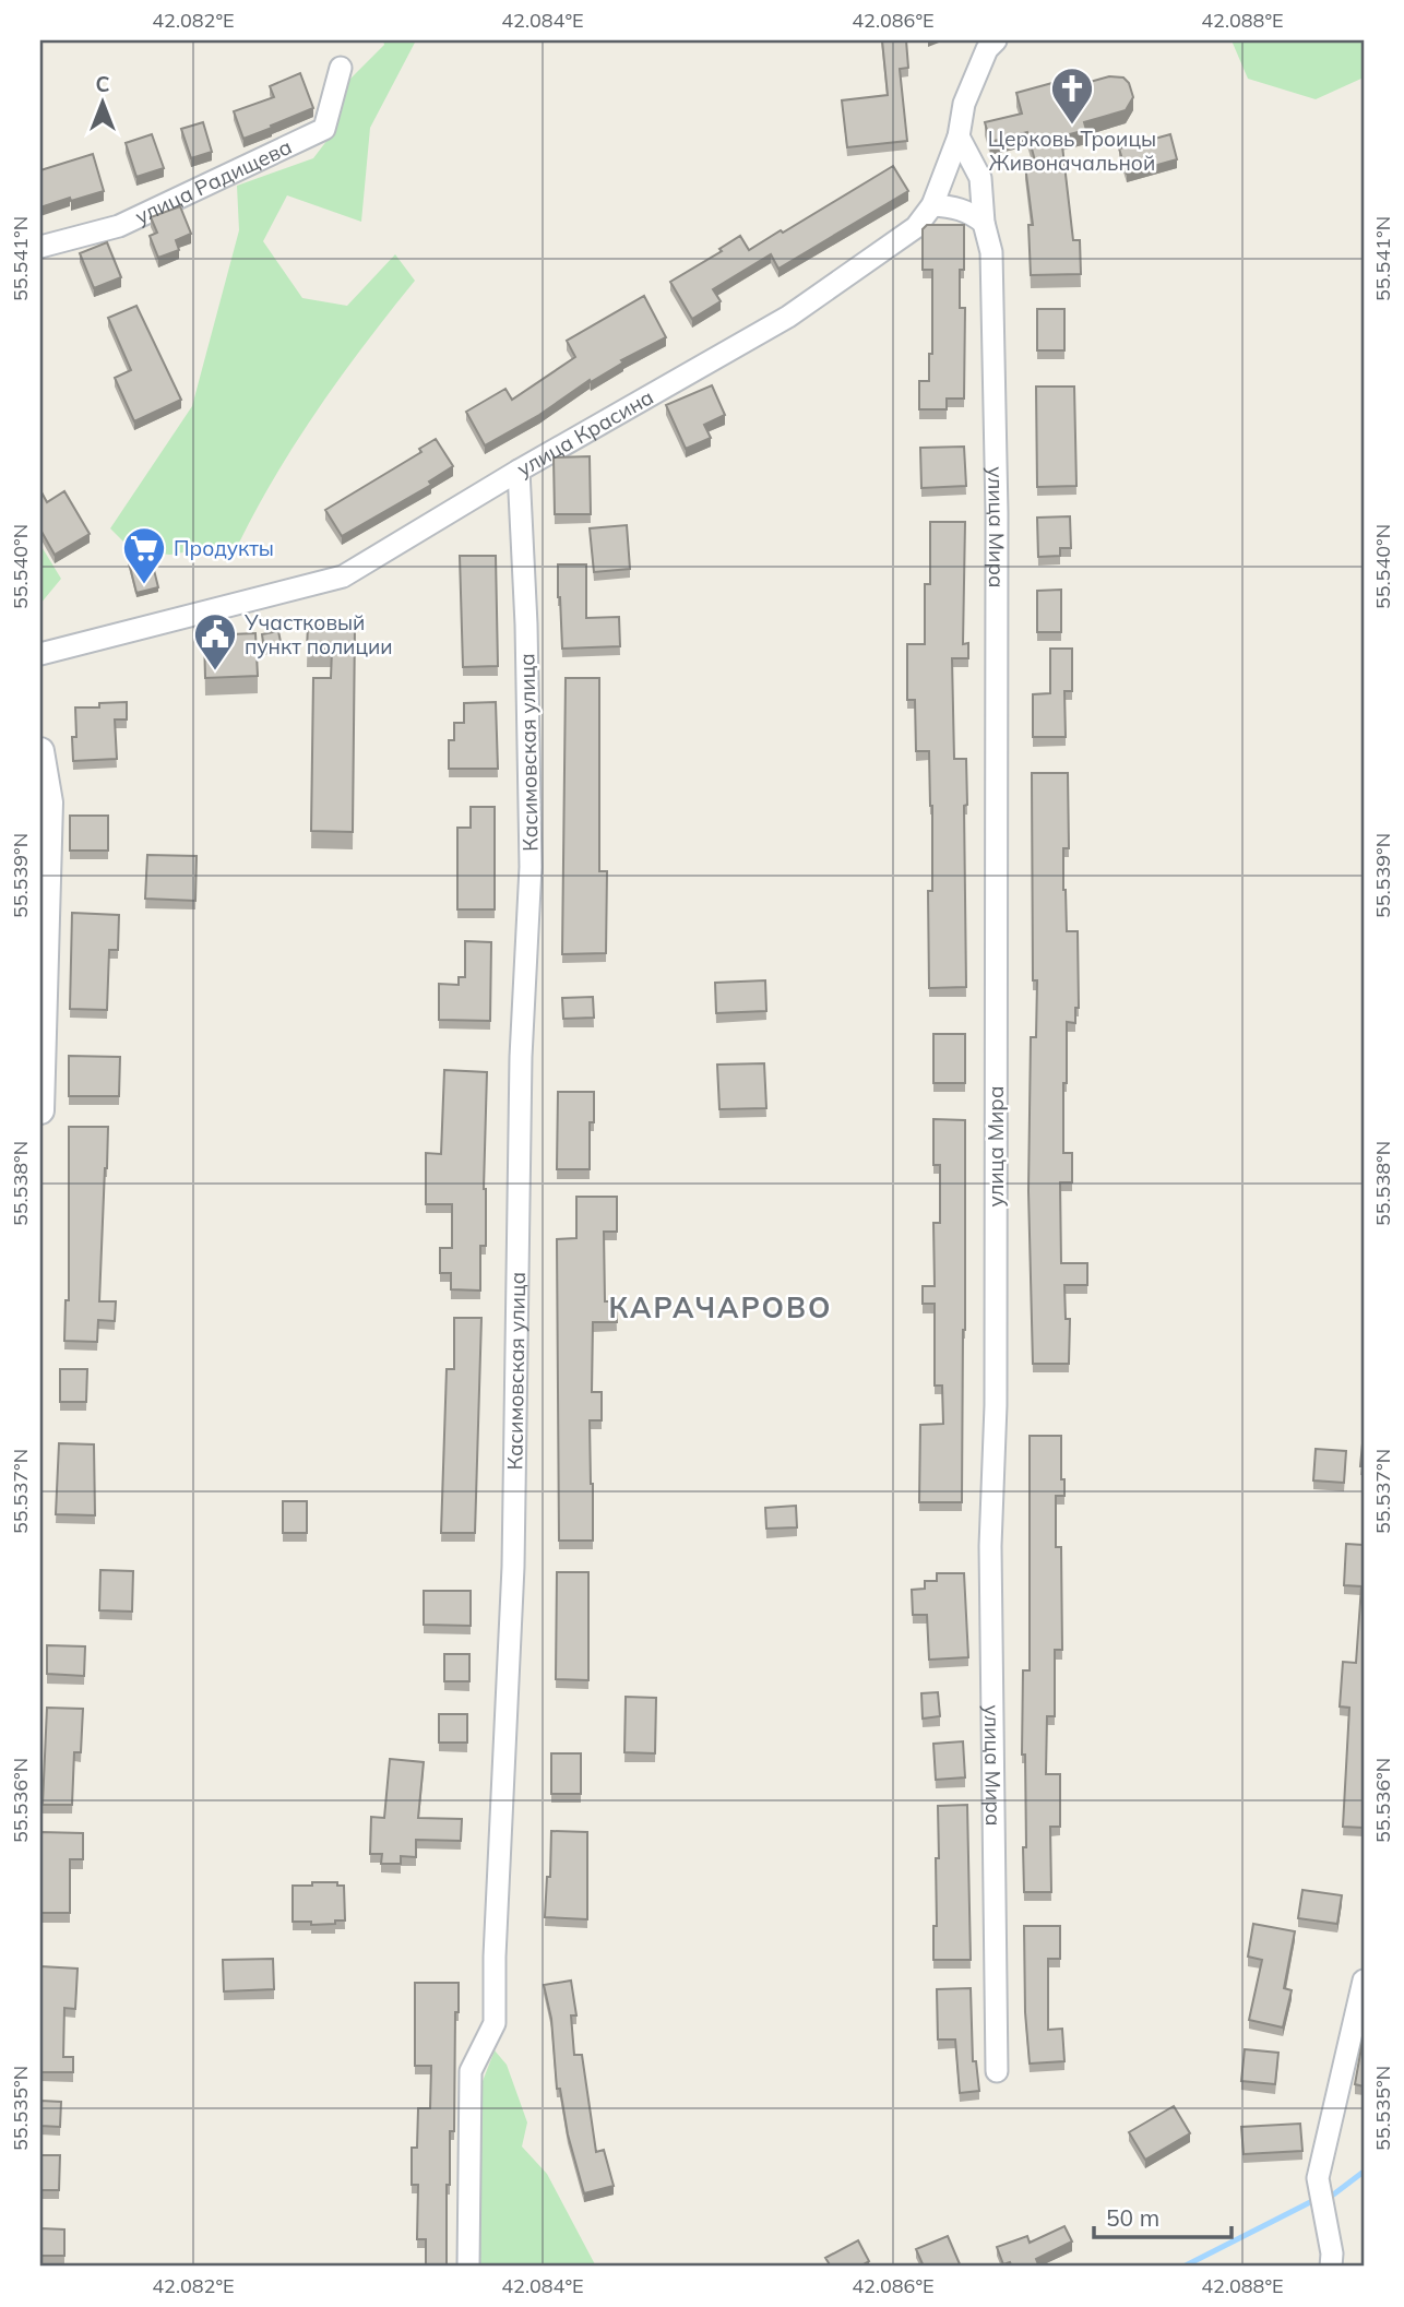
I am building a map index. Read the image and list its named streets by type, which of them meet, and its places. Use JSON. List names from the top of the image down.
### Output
{
  "streets": {
    "street": [
      "улица Радищева",
      "улица Красина",
      "улица Мира",
      "Касимовская улица"
    ]
  },
  "crossings": [
    ["улица Красина", "улица Мира"],
    ["улица Красина", "Касимовская улица"]
  ],
  "districts": ["КАРАЧАРОВО"],
  "places": {
    "church": ["Церковь Троицы Живоначальной"],
    "supermarket": ["Продукты"],
    "public building": ["Участковый пункт полиции"]
  },
  "scale_bar": "50 m",
  "north": "top",
  "coordinates": [
    "42.082°E",
    "42.084°E",
    "42.086°E",
    "42.088°E",
    "55.541°N",
    "55.540°N",
    "55.539°N",
    "55.538°N",
    "55.537°N",
    "55.536°N",
    "55.535°N"
  ]
}
